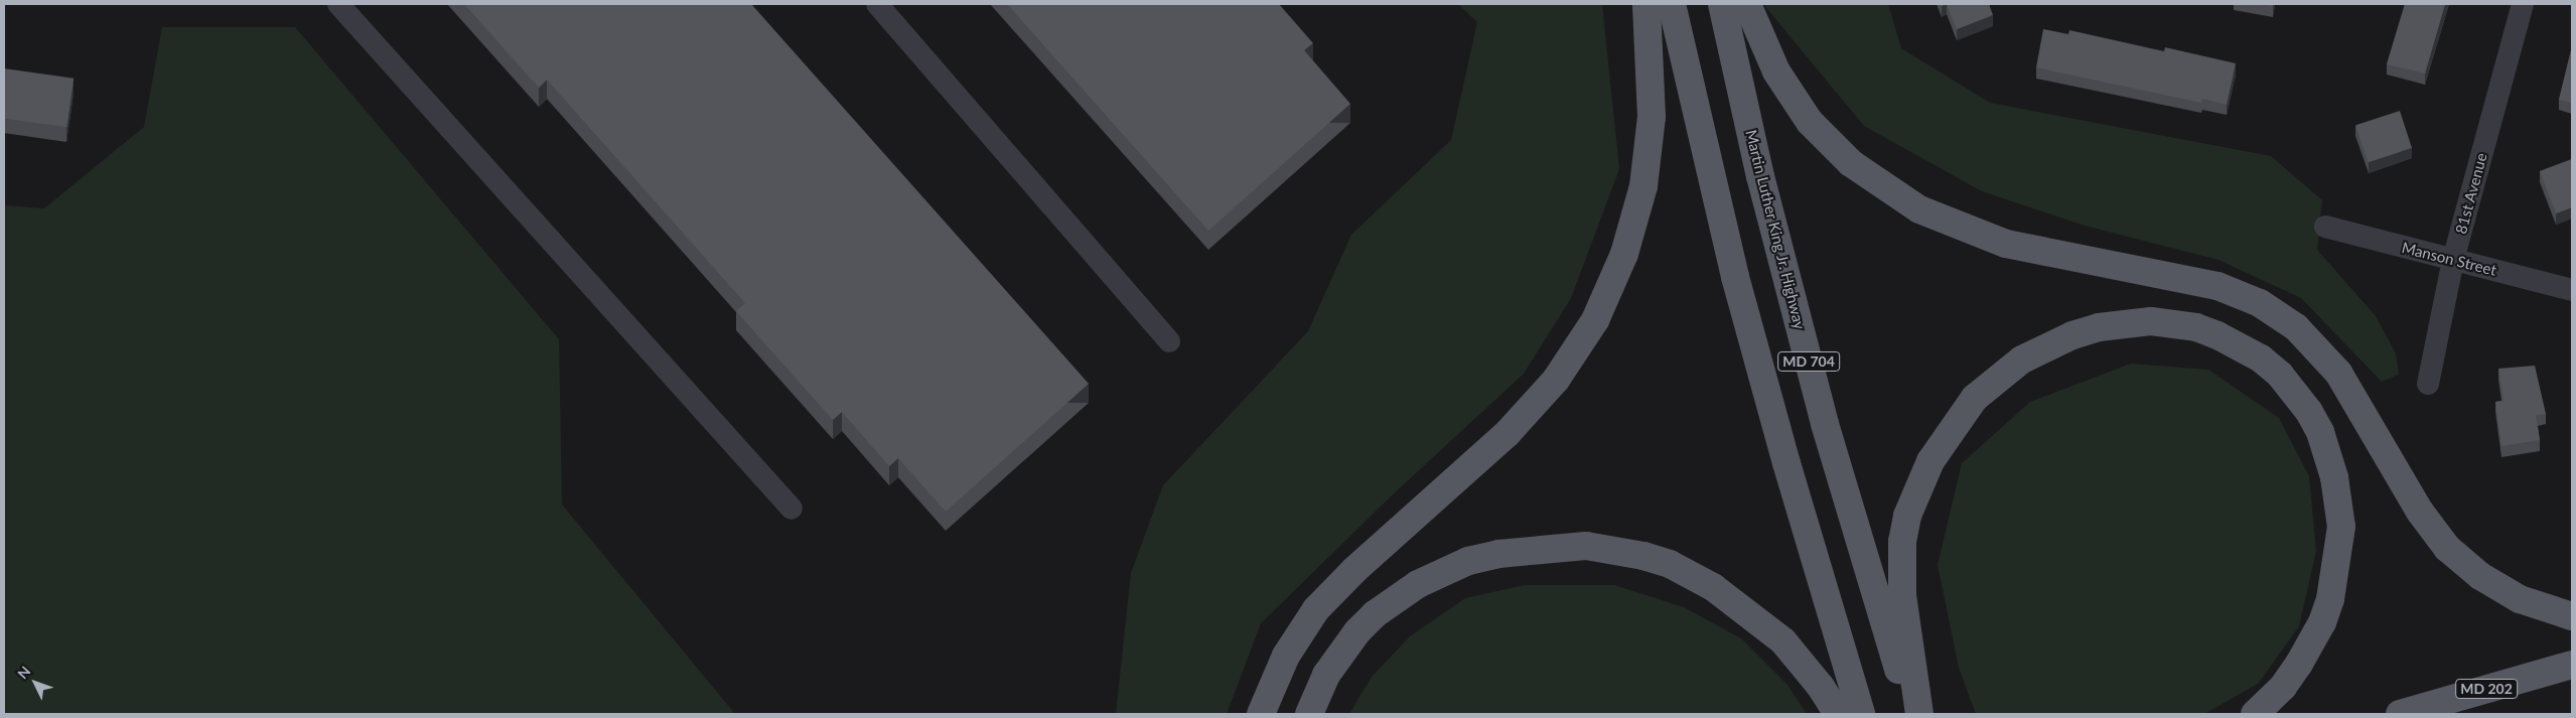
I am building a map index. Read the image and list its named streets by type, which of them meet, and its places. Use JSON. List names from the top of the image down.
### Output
{
  "streets": {
    "main road": ["Martin Luther King Jr. Highway", "MD 704", "MD 202"],
    "street": ["81st Avenue", "Manson Street"]
  },
  "crossings": [
    ["81st Avenue", "Manson Street"]
  ],
  "north": "top left"
}
